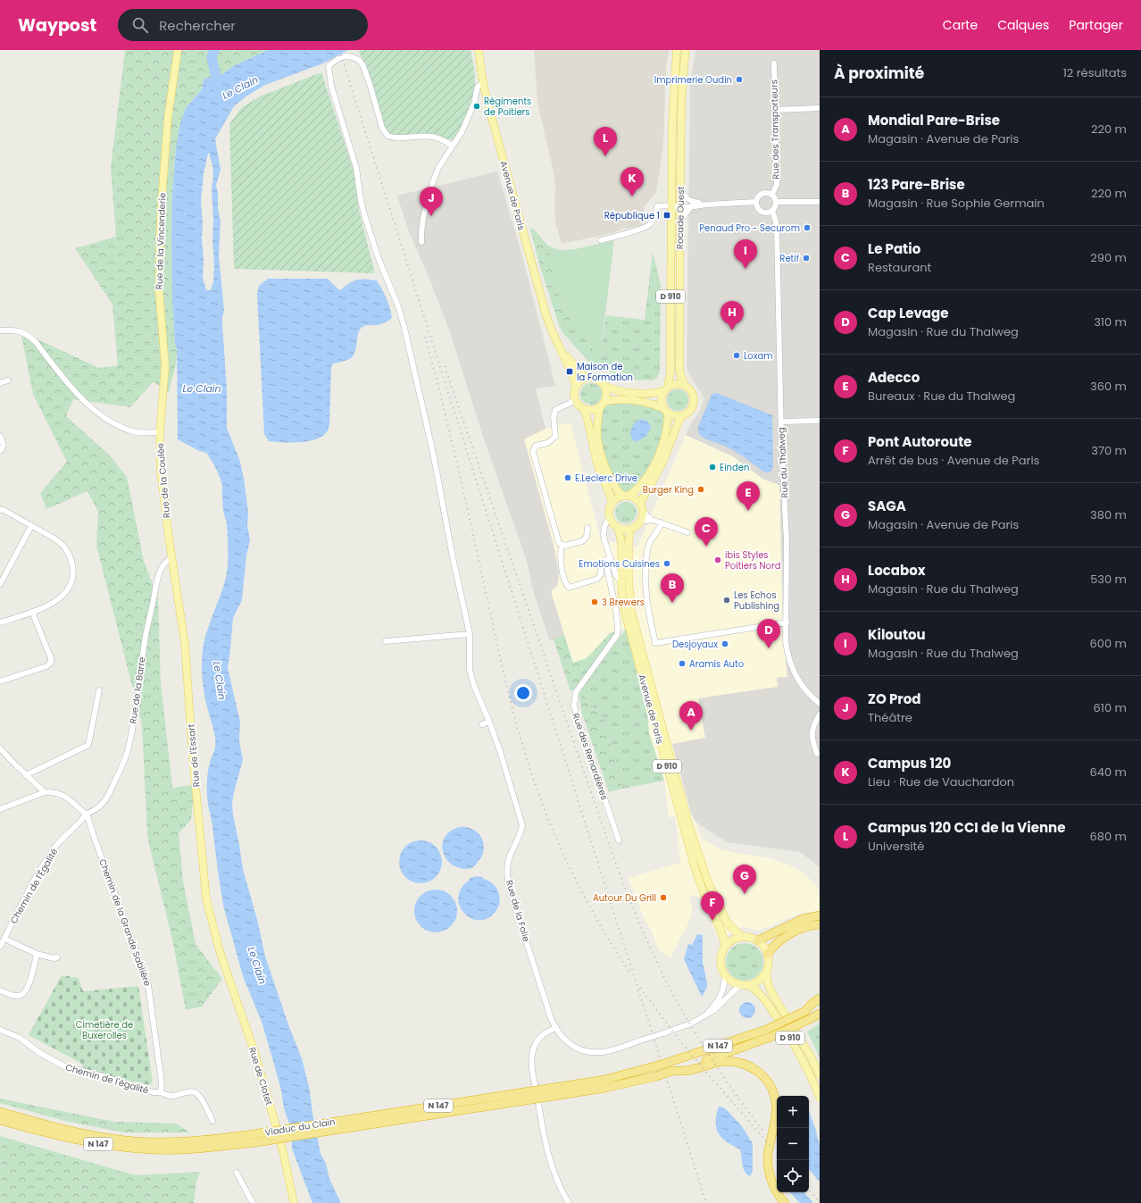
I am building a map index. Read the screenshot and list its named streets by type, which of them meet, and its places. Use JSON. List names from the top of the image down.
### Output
{
  "streets": {
    "highway": ["N 147", "Viaduc du Clain"],
    "main road": [
      "Avenue de Paris",
      "Rocade Ouest",
      "Rue de la Vincenderie",
      "D 910",
      "Rue de la Coulée",
      "Rue de l'Essart",
      "Rue de Clotet"
    ],
    "street": [
      "Rue des Transporteurs",
      "Rue du Thalweg",
      "Rue de la Barre",
      "Rue des Renardières",
      "Chemin de l'Égalité",
      "Rue de la Folie",
      "Chemin de la Grande Sablière",
      "Chemin de l'égalité"
    ]
  },
  "crossings": [
    ["Rue des Transporteurs", "Rue du Thalweg"],
    ["Avenue de Paris", "D 910"],
    ["Avenue de Paris", "Rue des Renardières"],
    ["Avenue de Paris", "Rue de la Folie"],
    ["Rocade Ouest", "D 910"],
    ["Rue de la Vincenderie", "Rue de la Coulée"],
    ["D 910", "Rue de la Folie"],
    ["Rue de la Coulée", "Rue de la Barre"],
    ["Rue de la Coulée", "Rue de l'Essart"],
    ["Rue de la Barre", "Rue de l'Essart"],
    ["Rue de la Barre", "Chemin de l'Égalité"],
    ["Rue de la Barre", "Chemin de la Grande Sablière"],
    ["Rue de l'Essart", "Rue de Clotet"],
    ["Chemin de l'Égalité", "Chemin de la Grande Sablière"],
    ["Chemin de la Grande Sablière", "Chemin de l'égalité"],
    ["N 147", "Viaduc du Clain"]
  ],
  "water": ["Le Clain"],
  "parks": ["Cimetière de Buxerolles"],
  "places": {
    "other": [
      "Imprimerie Oudin",
      "Régiments de Poitiers",
      "Penaud Pro - Securom",
      "Retif",
      "Loxam",
      "Einden",
      "E.Leclerc Drive",
      "Burger King",
      "ibis Styles Poitiers Nord",
      "Emotions Cuisines",
      "Les Echos Publishing",
      "3 Brewers",
      "Desjoyaux",
      "Aramis Auto",
      "Autour Du Grill"
    ],
    "transit": ["République 1", "Maison de la Formation"]
  },
  "page": {
    "header": "Waypost",
    "search": "Rechercher",
    "nav": ["Carte", "Calques", "Partager"],
    "heading": ["À proximité", "12 résultats"],
    "list": [
      {
        "mark": "A",
        "name": "Mondial Pare-Brise",
        "note": "Magasin · Avenue de Paris",
        "value": "220 m"
      },
      {
        "mark": "B",
        "name": "123 Pare-Brise",
        "note": "Magasin · Rue Sophie Germain",
        "value": "220 m"
      },
      {
        "mark": "C",
        "name": "Le Patio",
        "note": "Restaurant",
        "value": "290 m"
      },
      {
        "mark": "D",
        "name": "Cap Levage",
        "note": "Magasin · Rue du Thalweg",
        "value": "310 m"
      },
      {
        "mark": "E",
        "name": "Adecco",
        "note": "Bureaux · Rue du Thalweg",
        "value": "360 m"
      },
      {
        "mark": "F",
        "name": "Pont Autoroute",
        "note": "Arrêt de bus · Avenue de Paris",
        "value": "370 m"
      },
      {
        "mark": "G",
        "name": "SAGA",
        "note": "Magasin · Avenue de Paris",
        "value": "380 m"
      },
      {
        "mark": "H",
        "name": "Locabox",
        "note": "Magasin · Rue du Thalweg",
        "value": "530 m"
      },
      {
        "mark": "I",
        "name": "Kiloutou",
        "note": "Magasin · Rue du Thalweg",
        "value": "600 m"
      },
      {
        "mark": "J",
        "name": "ZO Prod",
        "note": "Théâtre",
        "value": "610 m"
      },
      {
        "mark": "K",
        "name": "Campus 120",
        "note": "Lieu · Rue de Vauchardon",
        "value": "640 m"
      },
      {
        "mark": "L",
        "name": "Campus 120 CCI de la Vienne",
        "note": "Université",
        "value": "680 m"
      }
    ],
    "pins": [
      "L",
      "K",
      "J",
      "I",
      "H",
      "E",
      "C",
      "B",
      "D",
      "A",
      "G",
      "F"
    ],
    "map_buttons": ["+", "−"]
  }
}
